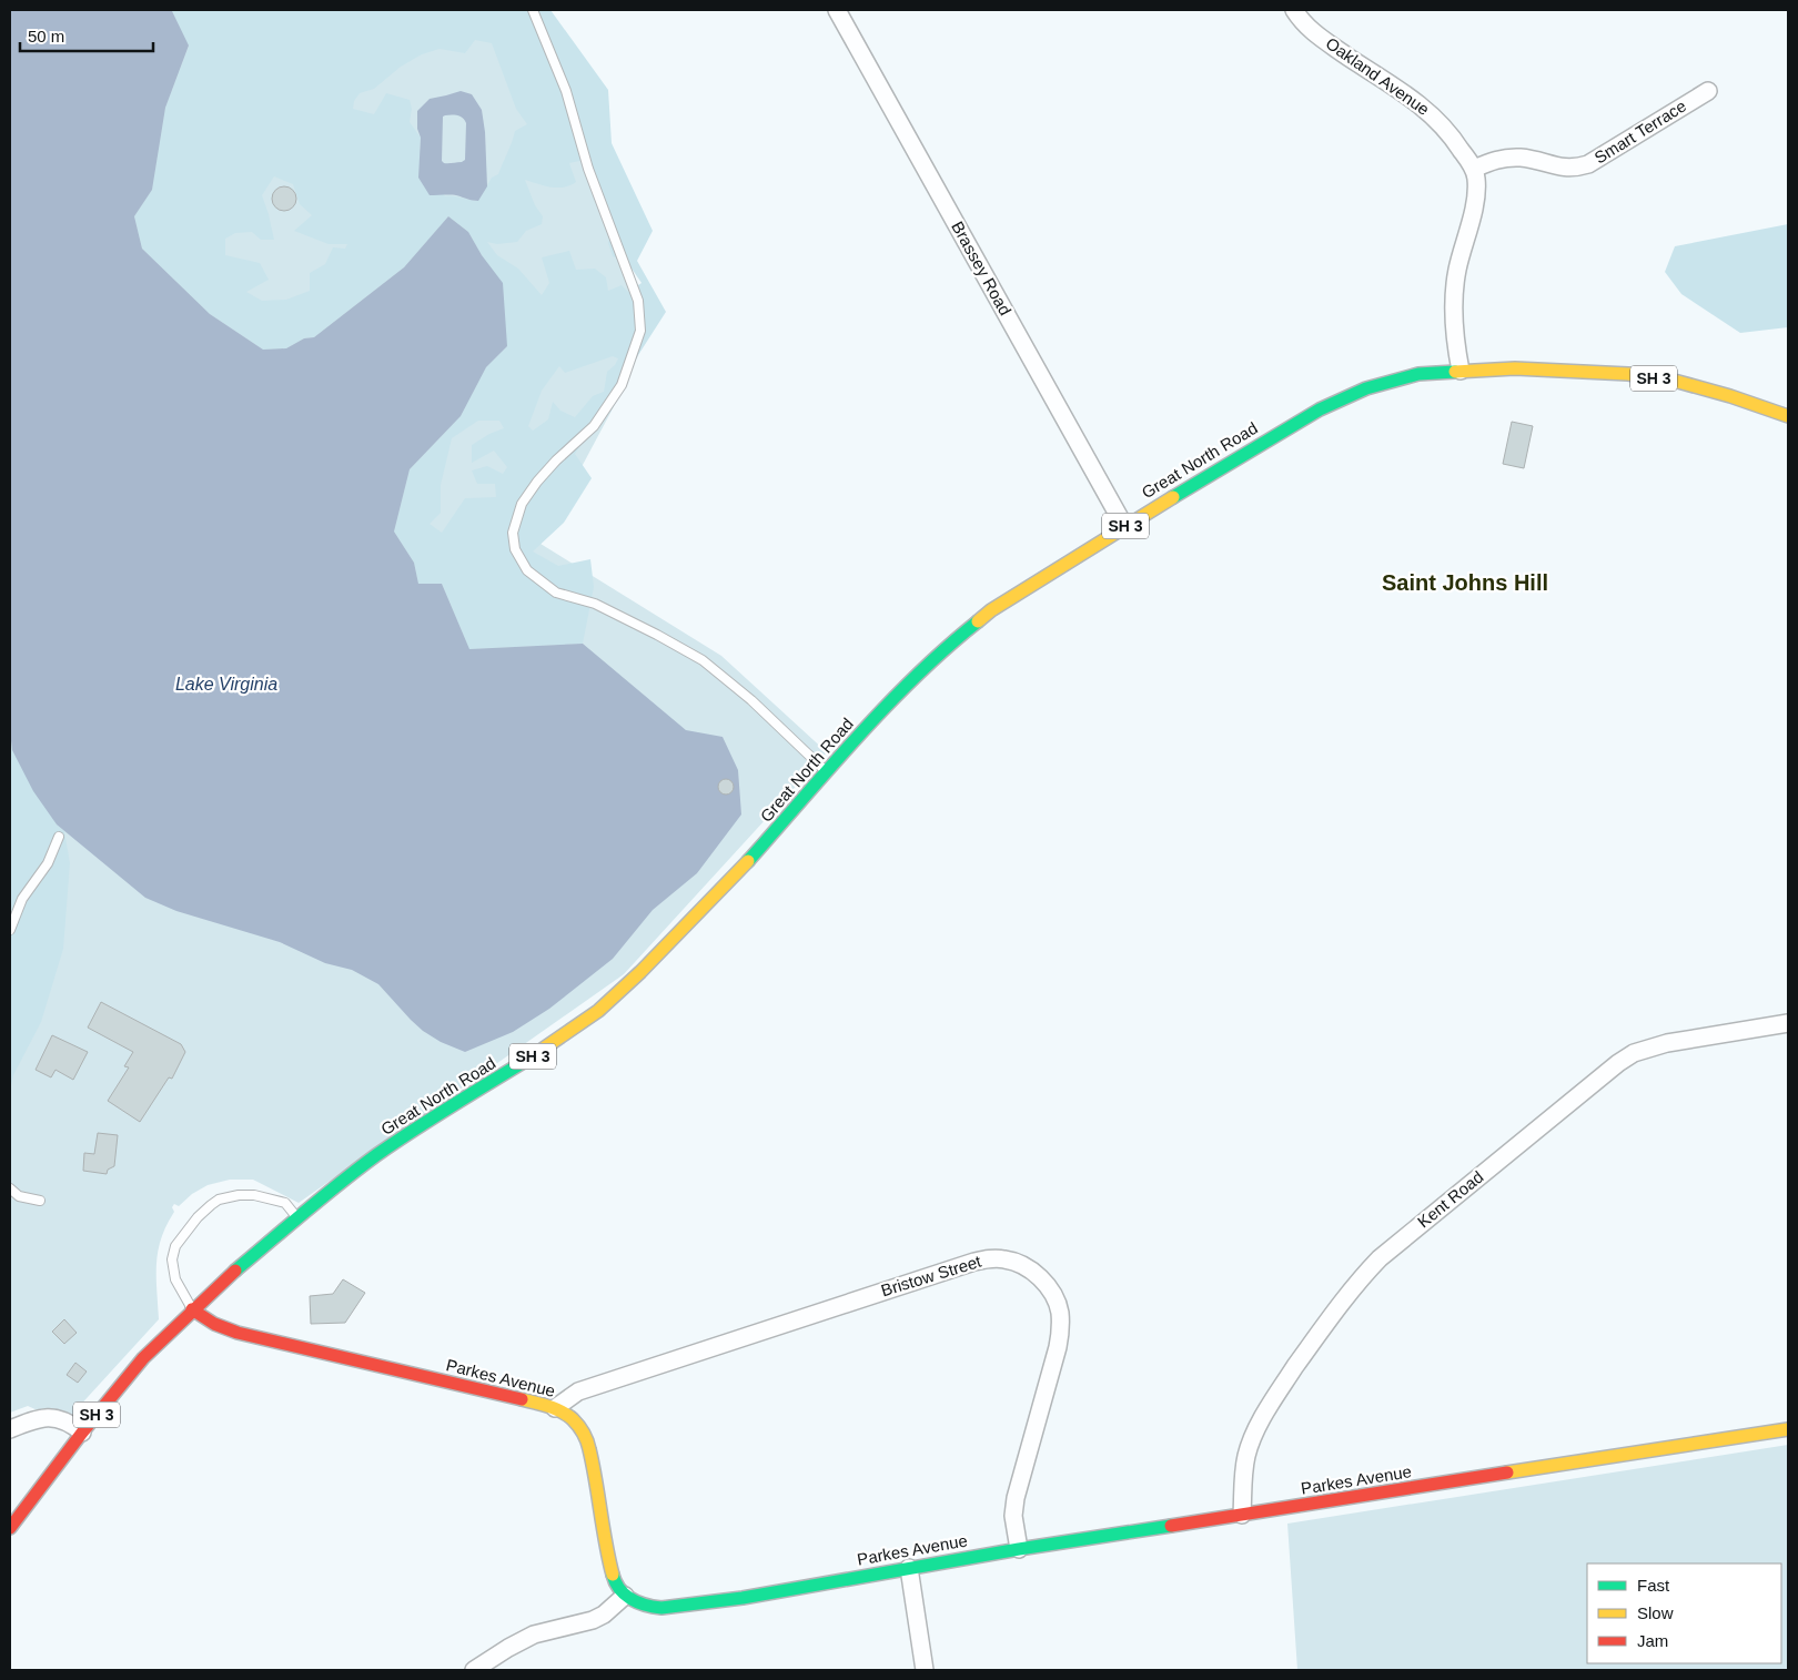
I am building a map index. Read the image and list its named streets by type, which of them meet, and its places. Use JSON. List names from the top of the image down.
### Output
{
  "streets": {
    "main road": ["SH 3", "Great North Road", "Parkes Avenue"],
    "street": [
      "Oakland Avenue",
      "Smart Terrace",
      "Brassey Road",
      "Kent Road",
      "Bristow Street"
    ]
  },
  "crossings": [
    ["Oakland Avenue", "Smart Terrace"],
    ["Brassey Road", "Great North Road"],
    ["Great North Road", "Parkes Avenue"],
    ["Kent Road", "Parkes Avenue"],
    ["Bristow Street", "Parkes Avenue"]
  ],
  "districts": ["Saint Johns Hill"],
  "water": ["Lake Virginia"],
  "legend": ["Fast", "Slow", "Jam"],
  "scale_bar": "50 m"
}
